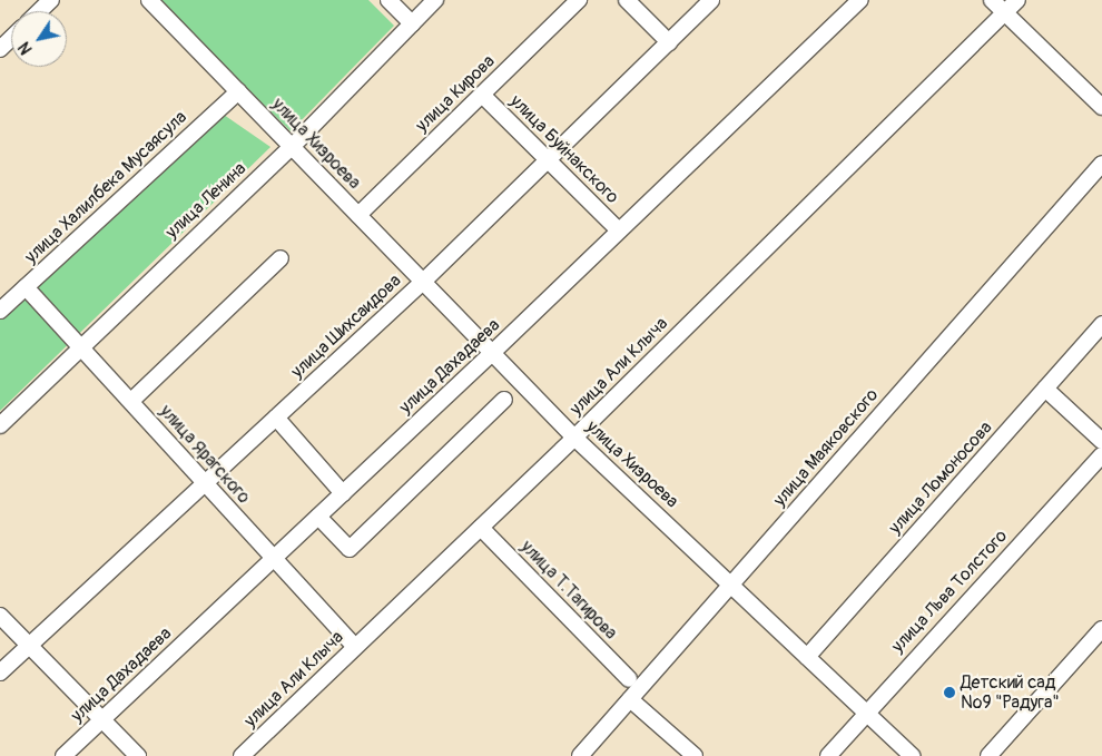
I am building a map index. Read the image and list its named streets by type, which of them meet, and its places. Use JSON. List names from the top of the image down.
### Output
{
  "streets": {
    "street": [
      "улица Кирова",
      "улица Хизроева",
      "улица Буйнакского",
      "улица Халилбека Мусаясула",
      "улица Ленина",
      "улица Шихсаидова",
      "улица Дахадаева",
      "улица Али Клыча",
      "улица Маяковского",
      "улица Ярагского",
      "улица Ломоносова",
      "улица Т.Тагирова",
      "улица Льва Толстого"
    ]
  },
  "crossings": [
    ["улица Кирова", "улица Хизроева"],
    ["улица Кирова", "улица Буйнакского"],
    ["улица Хизроева", "улица Халилбека Мусаясула"],
    ["улица Хизроева", "улица Ленина"],
    ["улица Хизроева", "улица Шихсаидова"],
    ["улица Хизроева", "улица Дахадаева"],
    ["улица Хизроева", "улица Али Клыча"],
    ["улица Хизроева", "улица Маяковского"],
    ["улица Хизроева", "улица Ломоносова"],
    ["улица Хизроева", "улица Льва Толстого"],
    ["улица Буйнакского", "улица Шихсаидова"],
    ["улица Буйнакского", "улица Дахадаева"],
    ["улица Халилбека Мусаясула", "улица Ярагского"],
    ["улица Ленина", "улица Ярагского"],
    ["улица Шихсаидова", "улица Ярагского"],
    ["улица Дахадаева", "улица Ярагского"],
    ["улица Али Клыча", "улица Ярагского"],
    ["улица Али Клыча", "улица Т.Тагирова"]
  ],
  "places": ["Детский сад №9 \"Радуга\""],
  "north": "bottom left"
}
